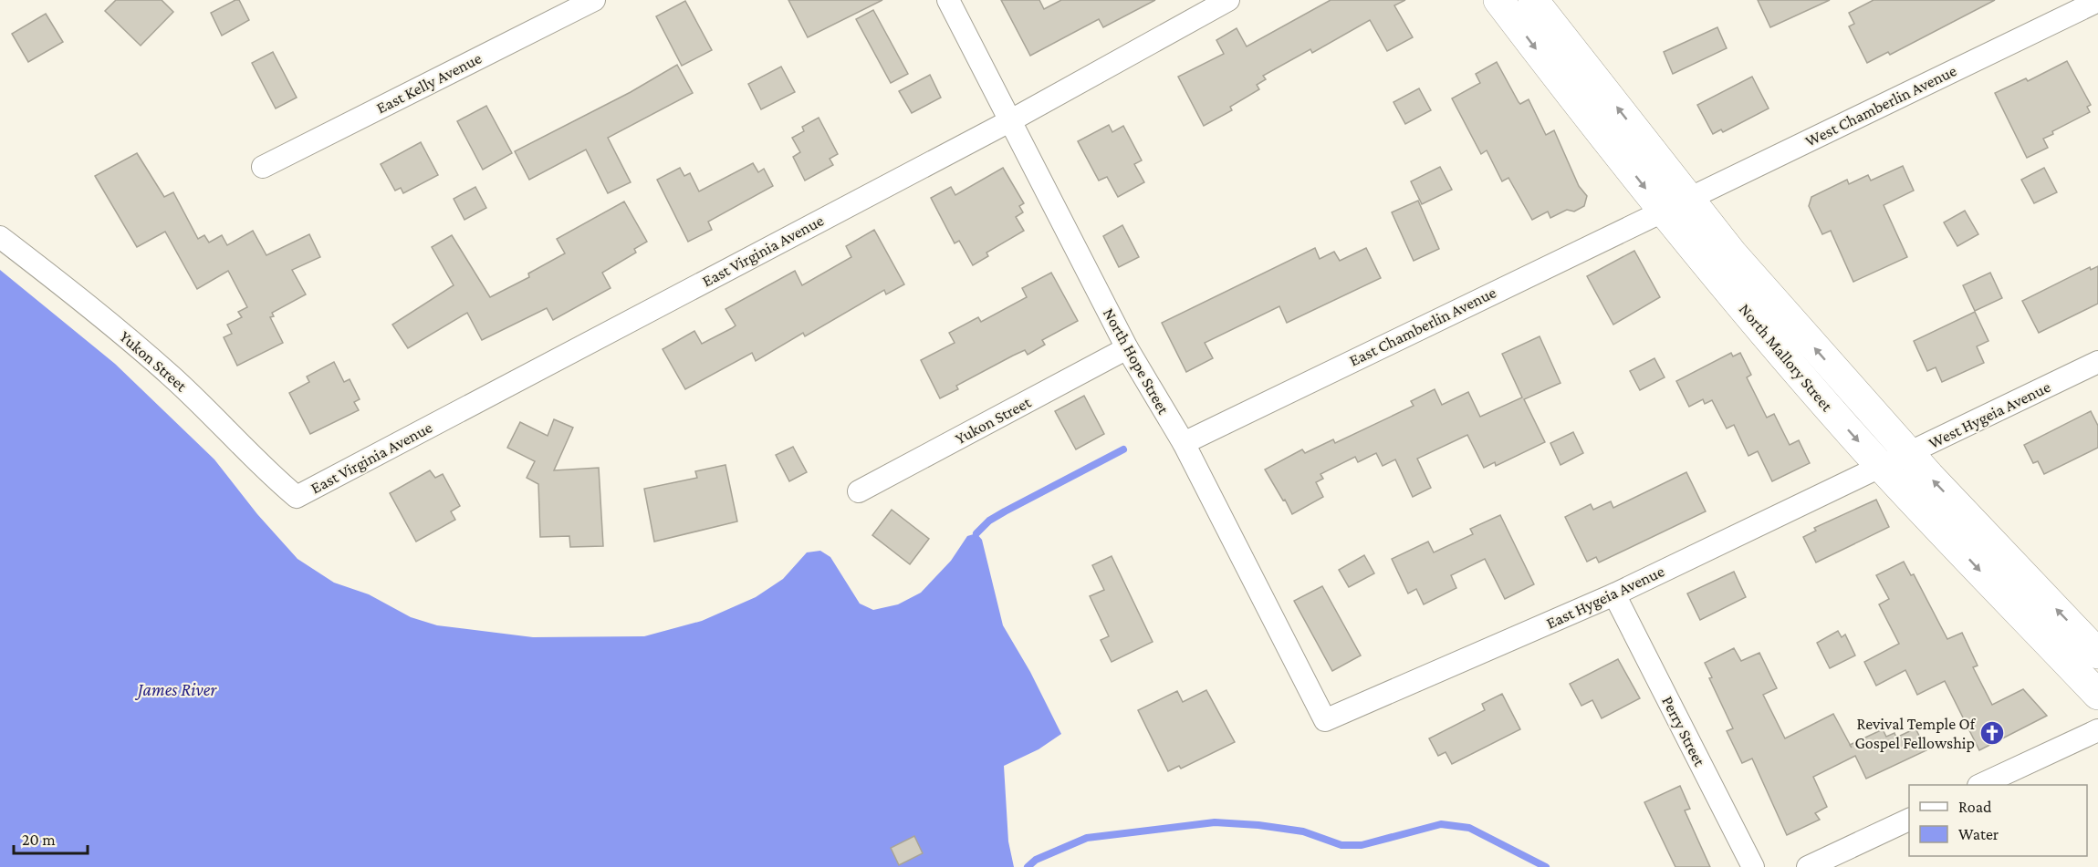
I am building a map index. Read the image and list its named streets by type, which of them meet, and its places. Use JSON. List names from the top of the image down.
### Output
{
  "streets": {
    "main road": ["North Mallory Street"],
    "street": [
      "East Kelly Avenue",
      "West Chamberlin Avenue",
      "East Virginia Avenue",
      "East Chamberlin Avenue",
      "Yukon Street",
      "North Hope Street",
      "West Hygeia Avenue",
      "East Hygeia Avenue",
      "Perry Street"
    ]
  },
  "crossings": [
    ["West Chamberlin Avenue", "East Chamberlin Avenue"],
    ["West Chamberlin Avenue", "North Mallory Street"],
    ["East Virginia Avenue", "Yukon Street"],
    ["East Virginia Avenue", "North Hope Street"],
    ["East Chamberlin Avenue", "North Mallory Street"],
    ["East Chamberlin Avenue", "North Hope Street"],
    ["North Mallory Street", "West Hygeia Avenue"],
    ["North Mallory Street", "East Hygeia Avenue"],
    ["Yukon Street", "North Hope Street"],
    ["North Hope Street", "East Hygeia Avenue"],
    ["West Hygeia Avenue", "East Hygeia Avenue"],
    ["East Hygeia Avenue", "Perry Street"]
  ],
  "water": ["James River"],
  "places": {
    "church": ["Revival Temple Of Gospel Fellowship"]
  },
  "legend": ["Road", "Water"],
  "scale_bar": "20 m"
}
